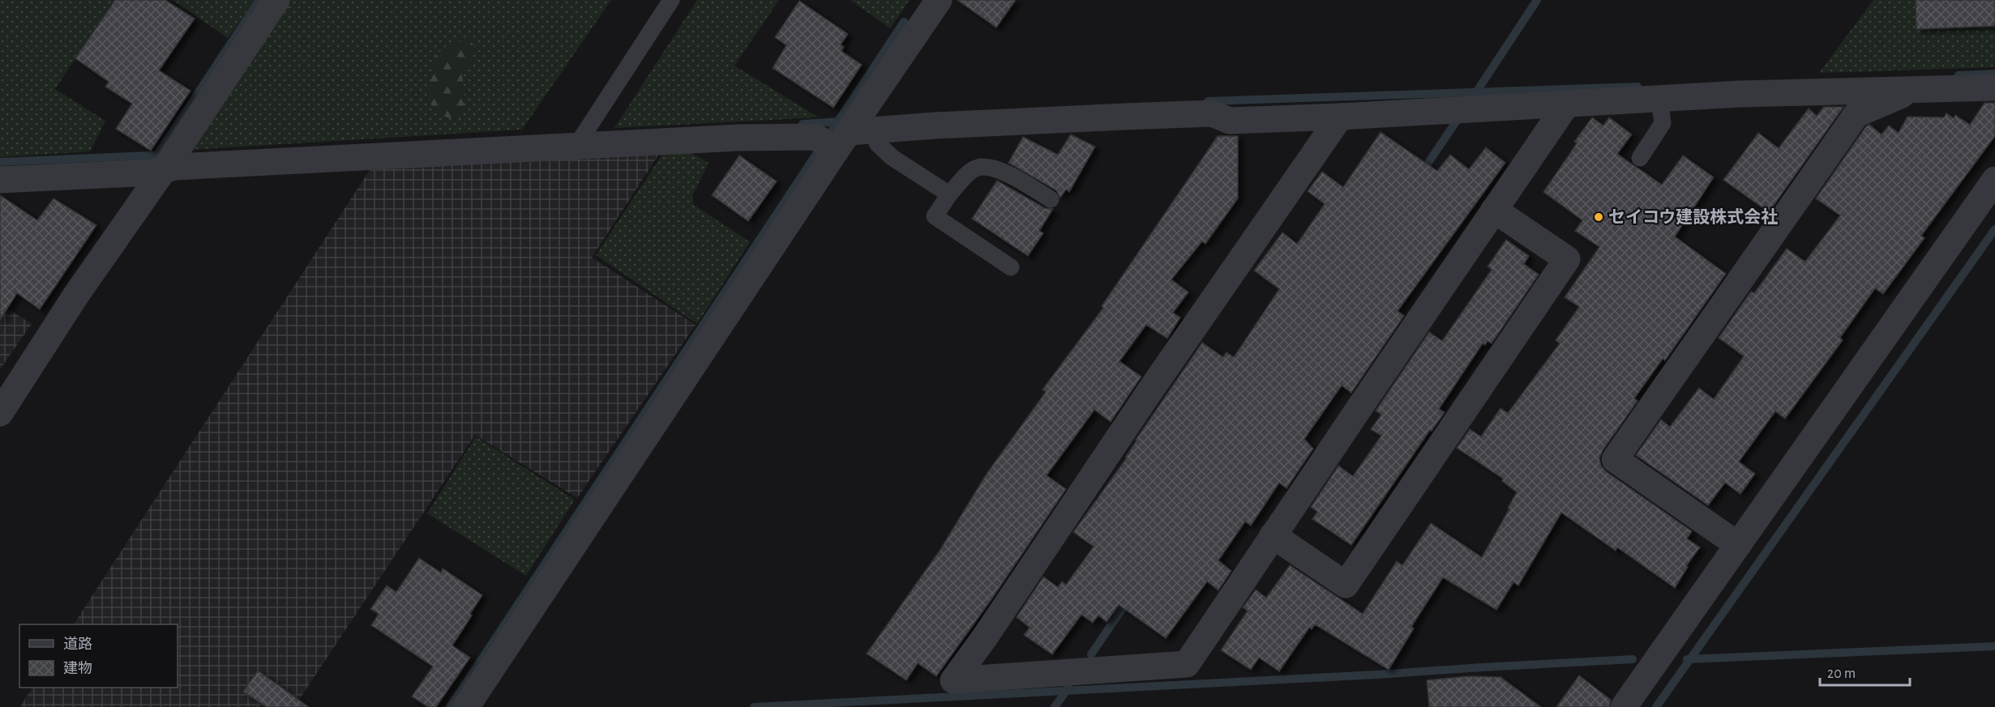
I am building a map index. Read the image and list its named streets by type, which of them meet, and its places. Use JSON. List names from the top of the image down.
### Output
{
  "places": ["セイコウ建設株式会社"],
  "legend": ["道路", "建物"],
  "scale_bar": "20 m"
}
